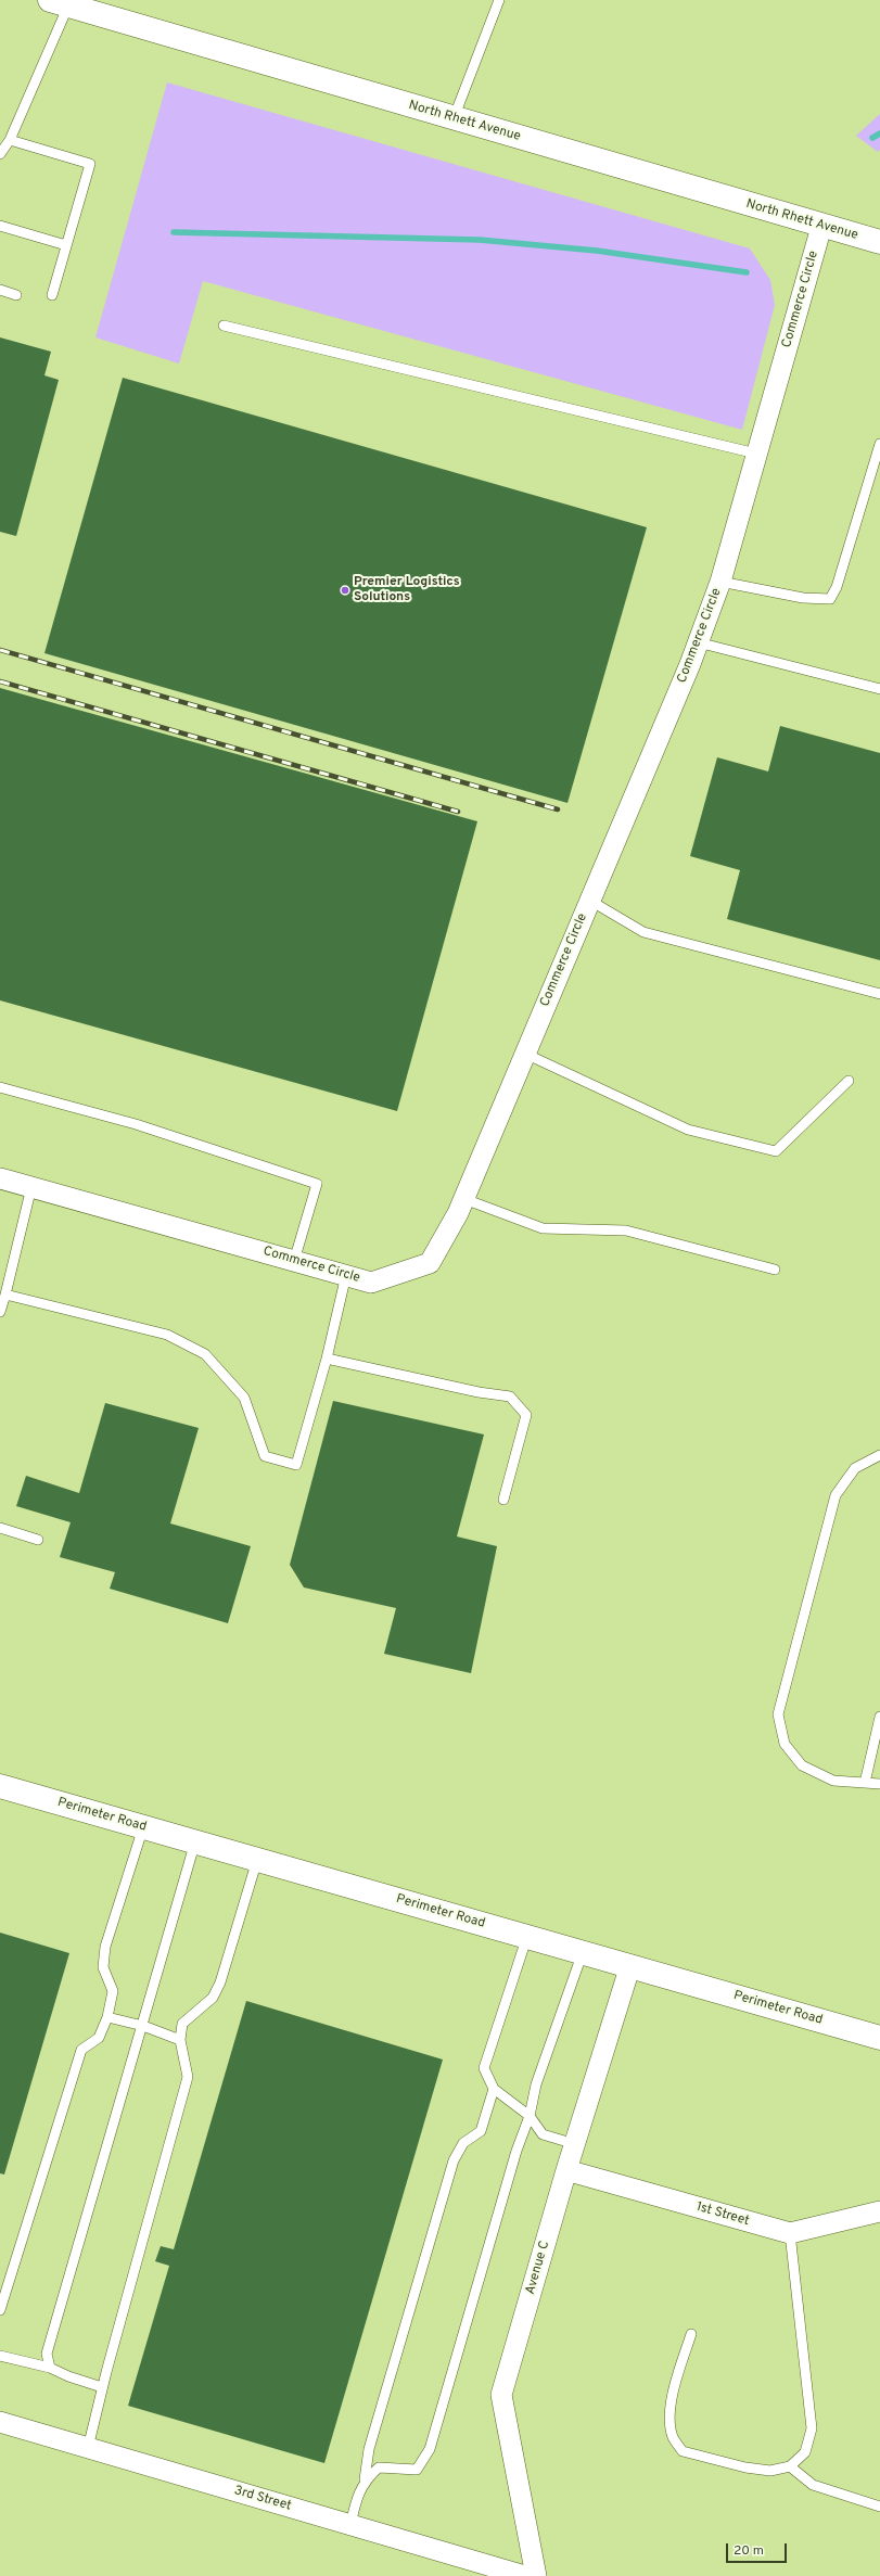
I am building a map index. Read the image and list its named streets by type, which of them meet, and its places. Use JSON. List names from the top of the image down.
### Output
{
  "streets": {
    "street": [
      "North Rhett Avenue",
      "Commerce Circle",
      "Perimeter Road",
      "1st Street",
      "Avenue C",
      "3rd Street"
    ]
  },
  "crossings": [
    ["North Rhett Avenue", "Commerce Circle"],
    ["Perimeter Road", "Avenue C"],
    ["1st Street", "Avenue C"]
  ],
  "places": ["Premier Logistics Solutions"],
  "scale_bar": "20 m"
}
